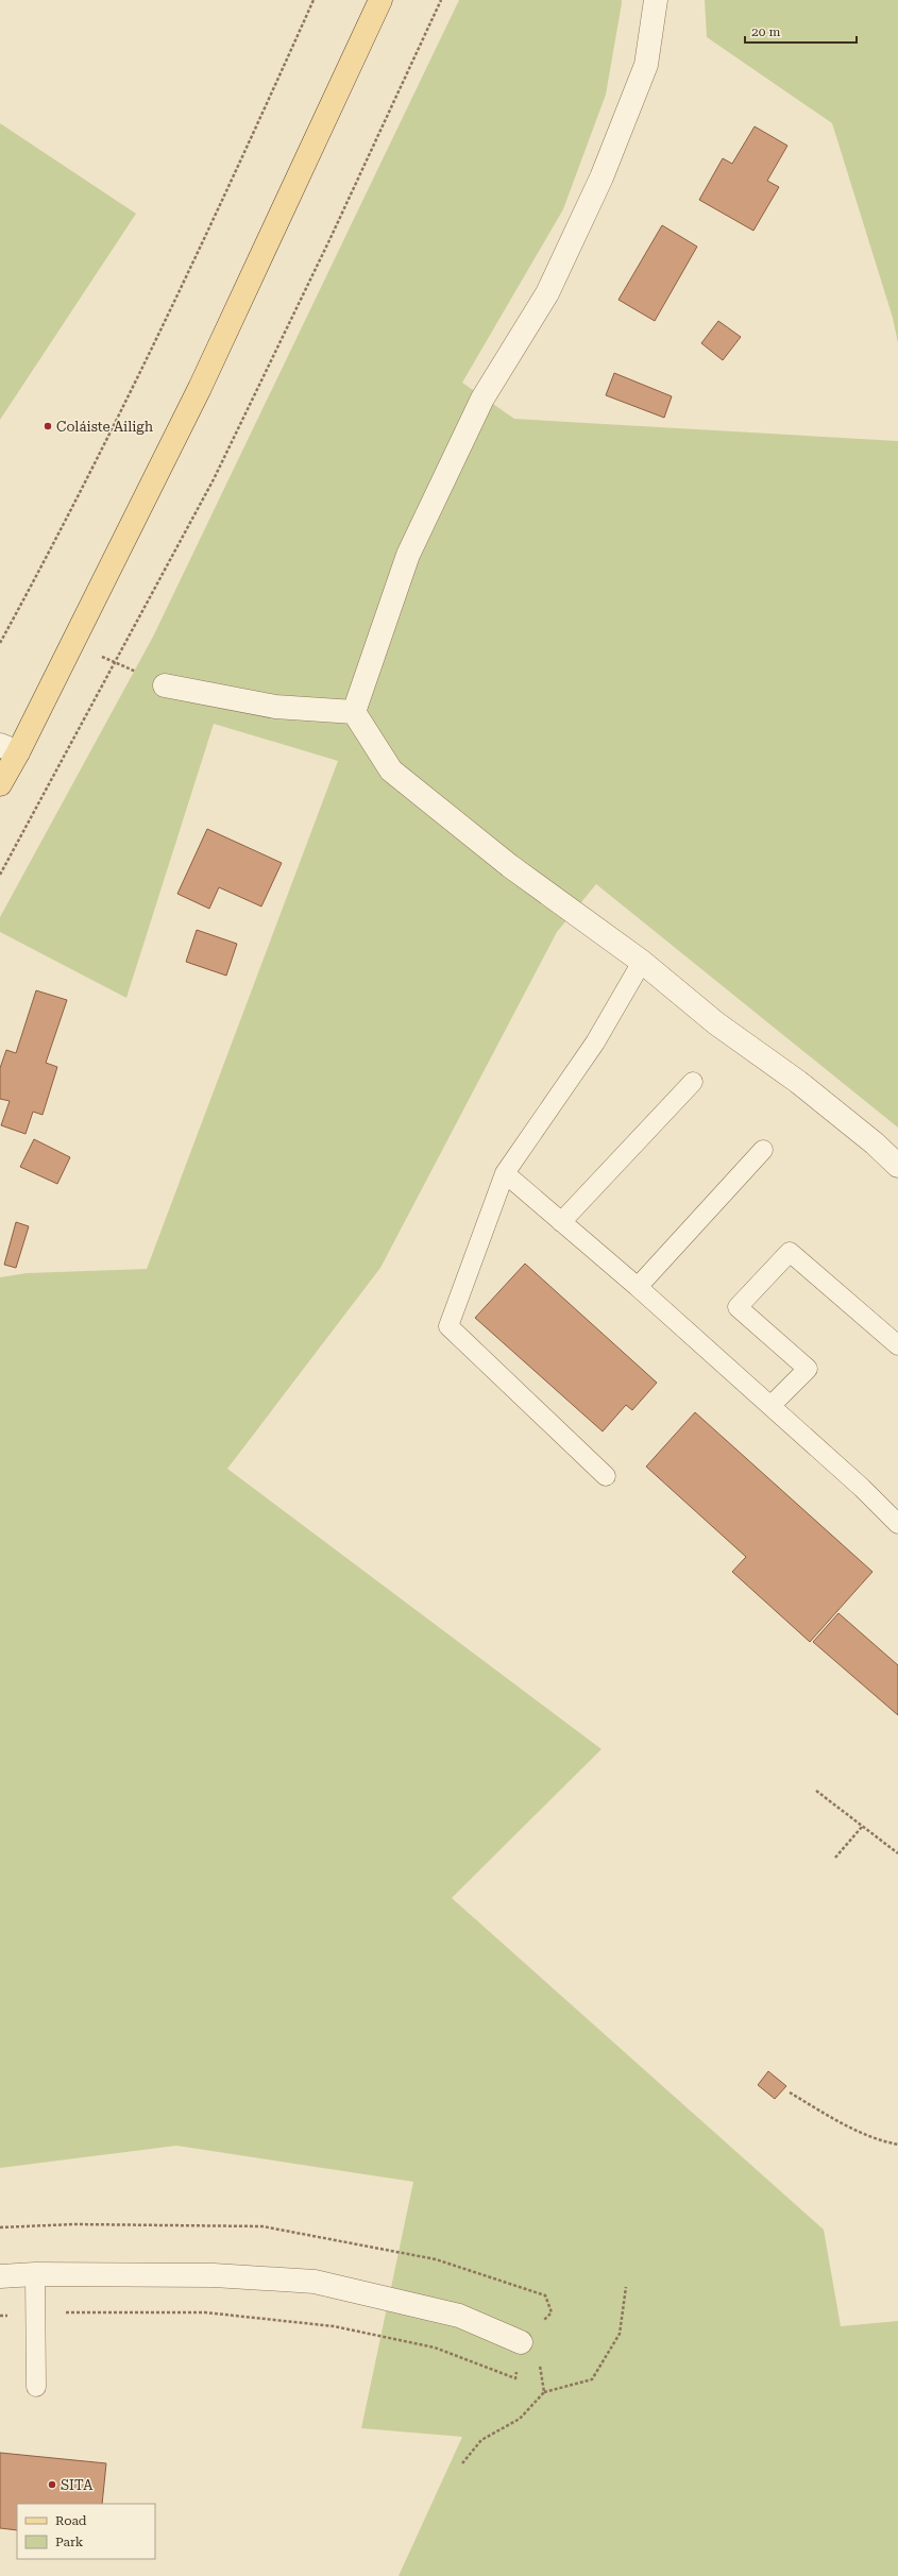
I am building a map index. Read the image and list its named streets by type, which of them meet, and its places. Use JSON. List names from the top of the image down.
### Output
{
  "places": ["Coláiste Ailigh", "SITA"],
  "legend": ["Road", "Park"],
  "scale_bar": "20 m"
}
